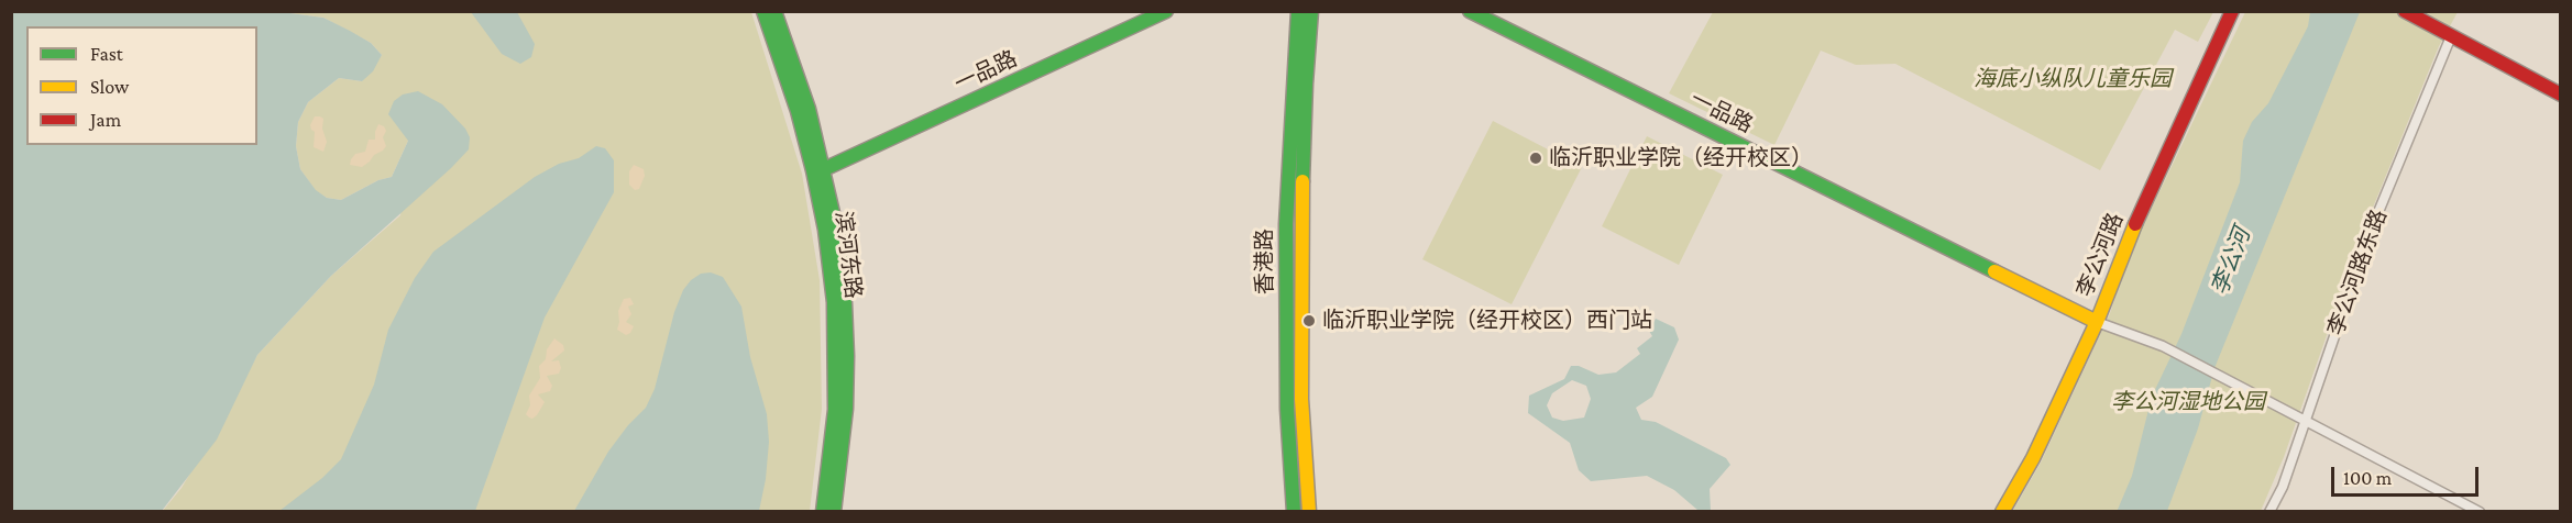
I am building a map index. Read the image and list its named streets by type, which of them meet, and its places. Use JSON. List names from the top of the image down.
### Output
{
  "streets": {
    "main road": [
      "一品路",
      "滨河东路",
      "李公河路",
      "香港路"
    ],
    "street": ["李公河路东路"]
  },
  "crossings": [
    ["一品路", "滨河东路"],
    ["一品路", "李公河路"]
  ],
  "water": ["李公河"],
  "parks": ["海底小纵队儿童乐园", "李公河湿地公园"],
  "places": ["临沂职业学院（经开校区）", "临沂职业学院（经开校区）西门站"],
  "legend": ["Fast", "Slow", "Jam"],
  "scale_bar": "100 m"
}
